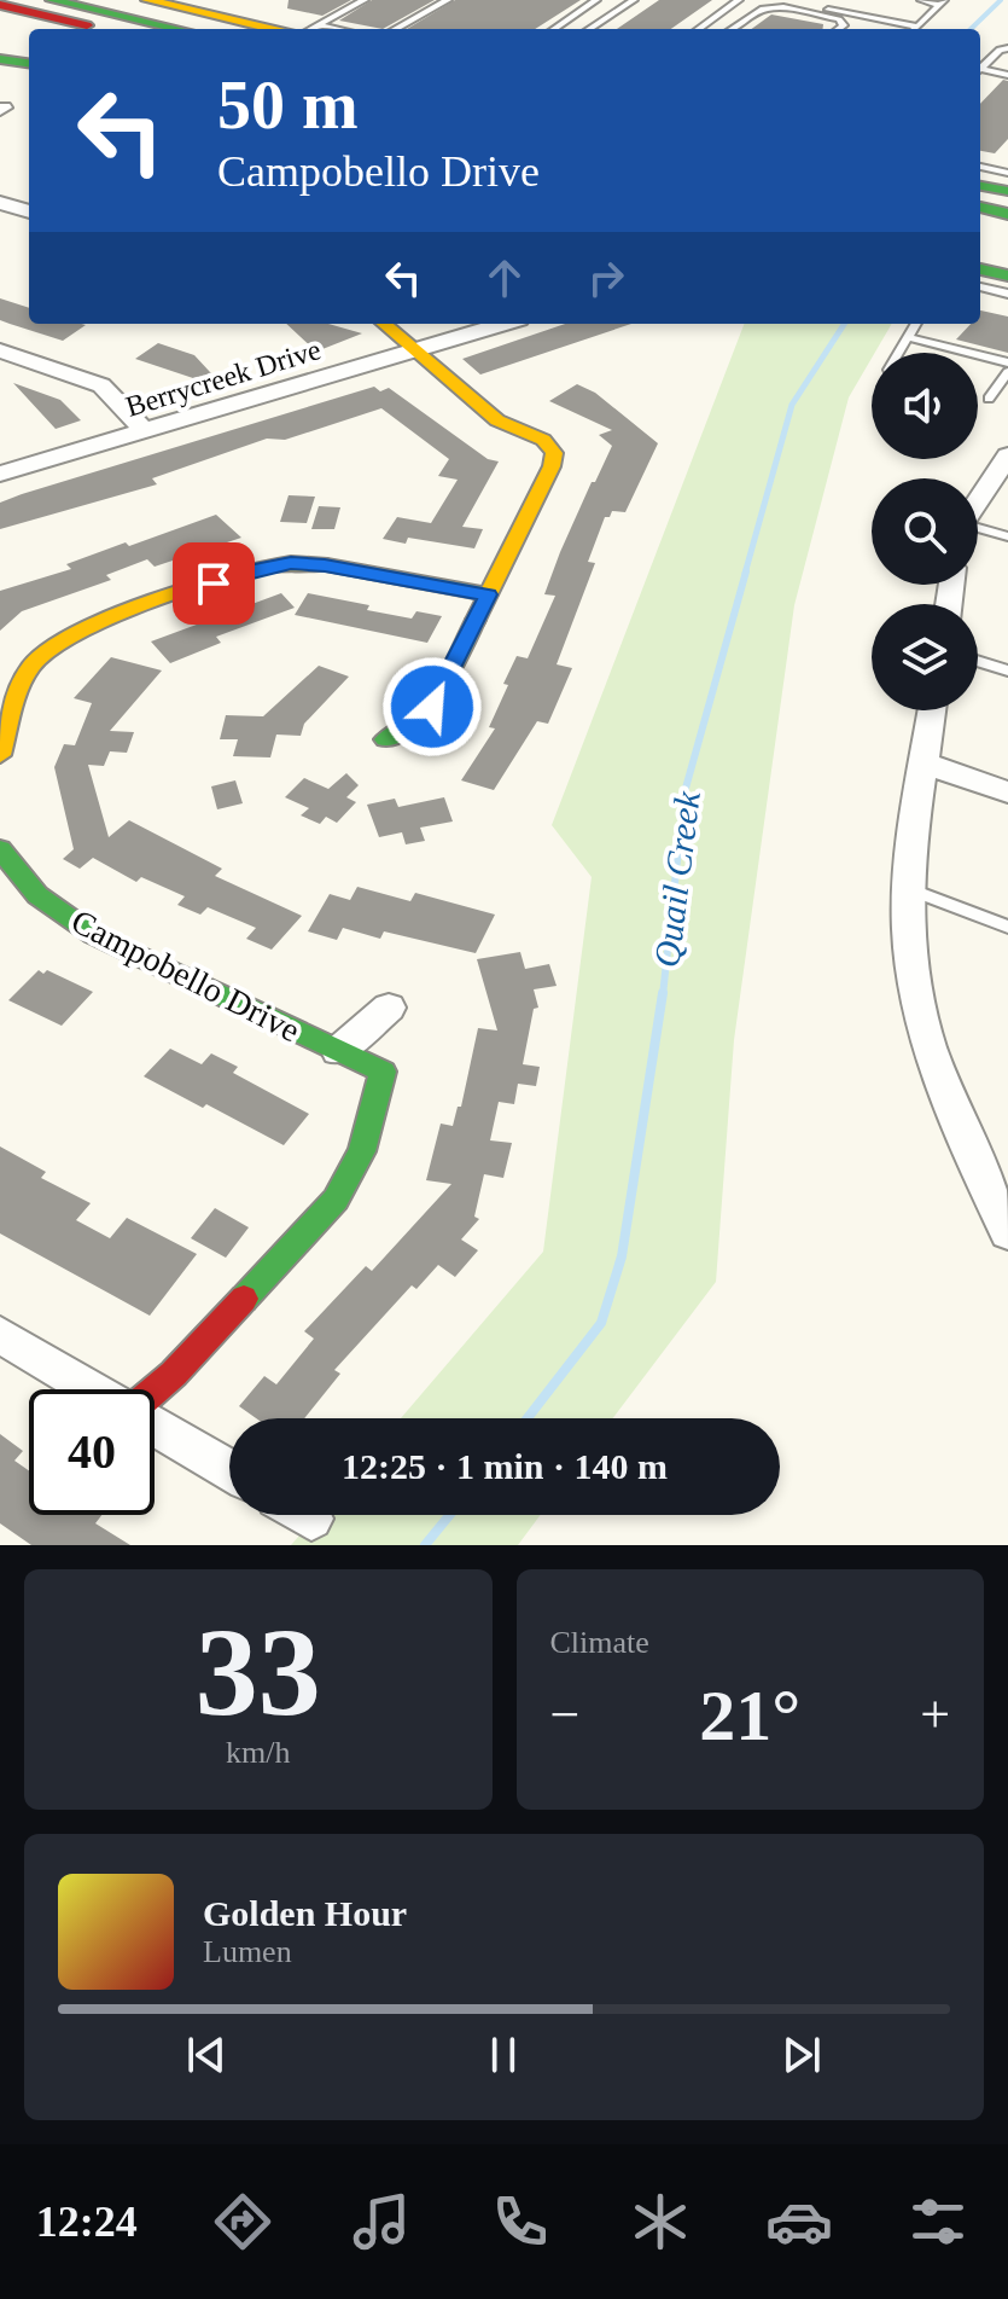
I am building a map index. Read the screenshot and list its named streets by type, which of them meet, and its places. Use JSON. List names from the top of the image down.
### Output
{
  "streets": {
    "main road": ["Campobello Drive"],
    "street": ["Berrycreek Drive"]
  },
  "water": ["Quail Creek"],
  "page": {
    "turn": ["50 m", "Campobello Drive"],
    "limit": "40",
    "trip": "12:25 · 1 min · 140 m",
    "tile": [
      ["33", "km/h"],
      "Climate"
    ],
    "heat": ["−", "21°", "+"],
    "song": ["Golden Hour", "Lumen"],
    "tabs": "12:24"
  }
}
